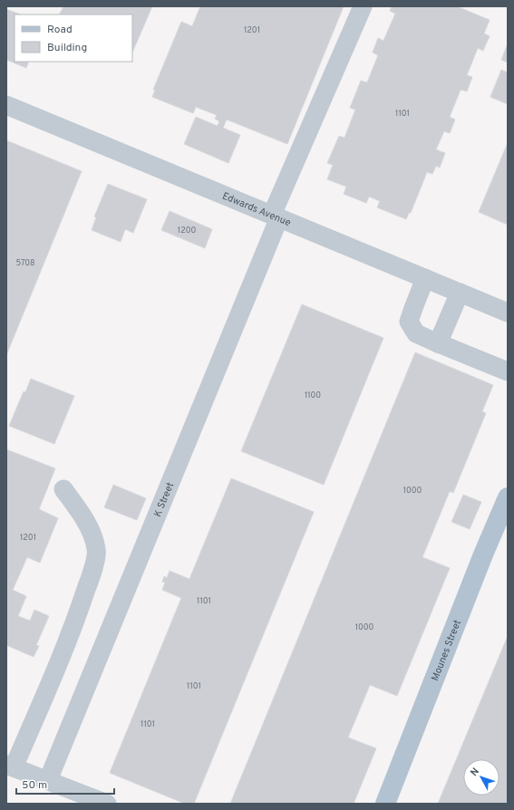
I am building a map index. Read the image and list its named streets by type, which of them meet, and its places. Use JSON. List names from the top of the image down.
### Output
{
  "streets": {
    "main road": ["Mounes Street"],
    "street": ["Edwards Avenue", "K Street"]
  },
  "crossings": [
    ["Edwards Avenue", "K Street"]
  ],
  "house_numbers": [
    "1201",
    "1101",
    "1200",
    "5708",
    "1100",
    "1000",
    "1201",
    "1101",
    "1000",
    "1101",
    "1101"
  ],
  "legend": ["Road", "Building"],
  "scale_bar": "50 m",
  "north": "top left"
}
